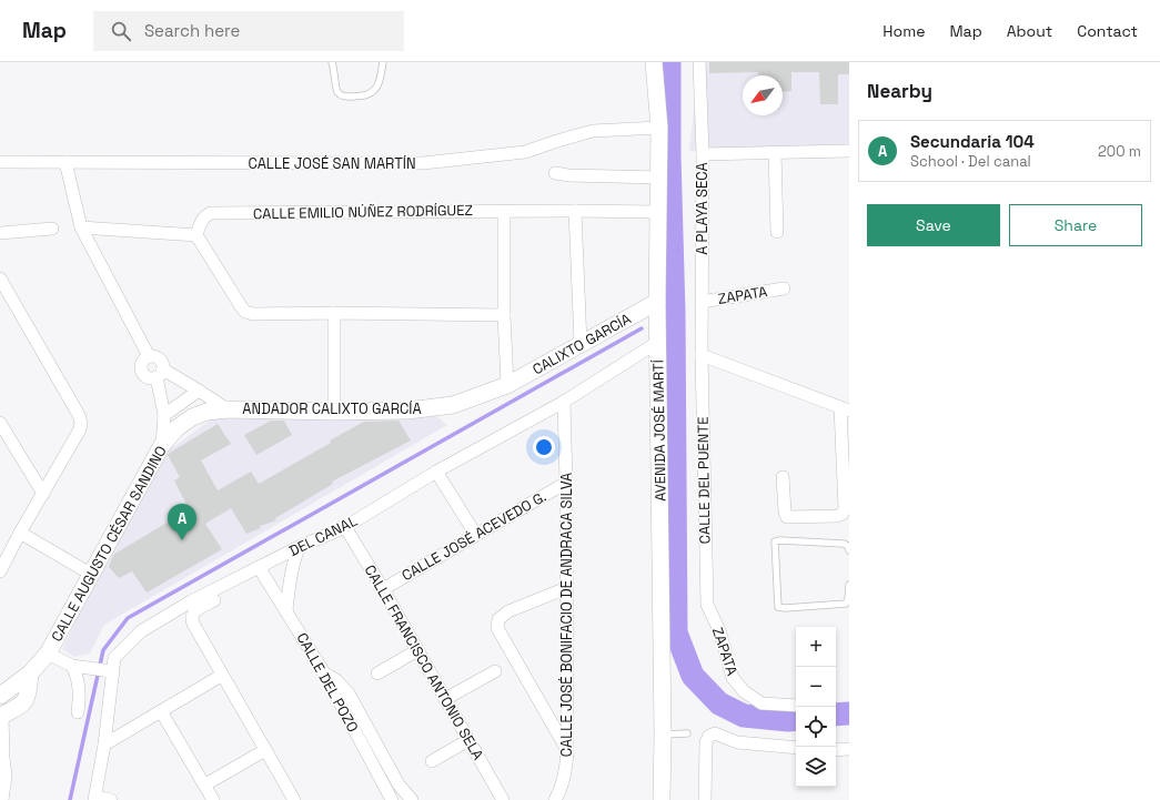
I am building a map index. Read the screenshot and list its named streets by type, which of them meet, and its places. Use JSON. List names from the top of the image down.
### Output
{
  "streets": {
    "street": [
      "CALLE JOSÉ SAN MARTÍN",
      "A PLAYA SECA",
      "CALLE EMILIO NÚÑEZ RODRÍGUEZ",
      "ZAPATA",
      "CALIXTO GARCÍA",
      "ANDADOR CALIXTO GARCÍA",
      "AVENIDA JOSÉ MARTÍ",
      "CALLE DEL PUENTE",
      "DEL CANAL",
      "CALLE JOSÉ ACEVEDO G.",
      "CALLE AUGUSTO CÉSAR SANDINO",
      "CALLE JOSÉ BONIFACIO DE ANDRACA SILVA",
      "CALLE FRANCISCO ANTONIO SELA",
      "CALLE DEL POZO"
    ]
  },
  "crossings": [
    ["CALLE JOSÉ SAN MARTÍN", "AVENIDA JOSÉ MARTÍ"],
    ["A PLAYA SECA", "ZAPATA"],
    ["A PLAYA SECA", "CALLE DEL PUENTE"],
    ["CALLE EMILIO NÚÑEZ RODRÍGUEZ", "AVENIDA JOSÉ MARTÍ"],
    ["ZAPATA", "CALLE DEL PUENTE"],
    ["CALIXTO GARCÍA", "ANDADOR CALIXTO GARCÍA"],
    ["CALIXTO GARCÍA", "AVENIDA JOSÉ MARTÍ"],
    ["ANDADOR CALIXTO GARCÍA", "CALLE AUGUSTO CÉSAR SANDINO"],
    ["AVENIDA JOSÉ MARTÍ", "DEL CANAL"],
    ["DEL CANAL", "CALLE JOSÉ BONIFACIO DE ANDRACA SILVA"],
    ["DEL CANAL", "CALLE FRANCISCO ANTONIO SELA"],
    ["DEL CANAL", "CALLE DEL POZO"],
    ["CALLE JOSÉ ACEVEDO G.", "CALLE JOSÉ BONIFACIO DE ANDRACA SILVA"],
    ["CALLE JOSÉ ACEVEDO G.", "CALLE FRANCISCO ANTONIO SELA"]
  ],
  "north": "bottom left",
  "page": {
    "header": "Map",
    "search": "Search here",
    "nav": [
      "Home",
      "Map",
      "About",
      "Contact"
    ],
    "heading": "Nearby",
    "list": [
      {
        "mark": "A",
        "name": "Secundaria 104",
        "note": "School · Del canal",
        "value": "200 m"
      }
    ],
    "buttons": ["Save", "Share"],
    "pins": "A",
    "map_buttons": ["+", "−"]
  }
}
